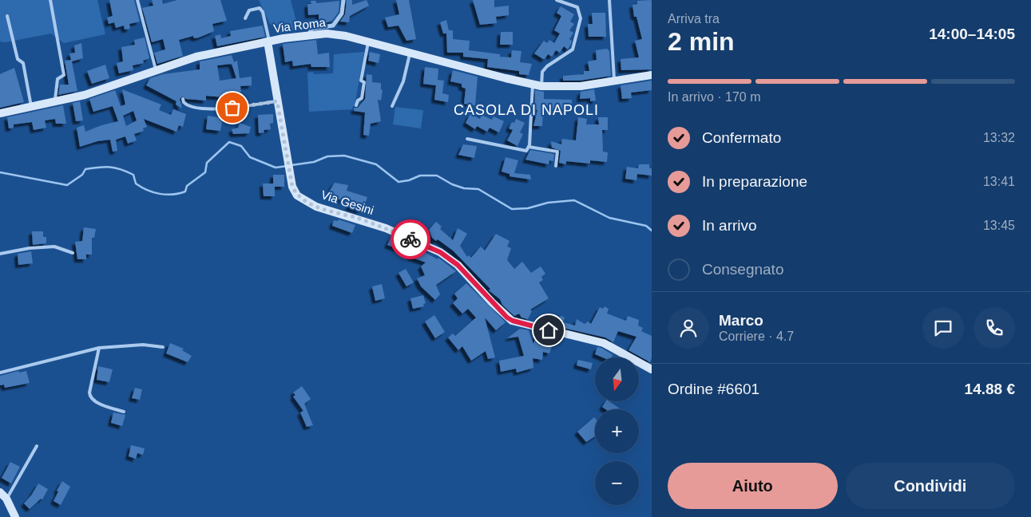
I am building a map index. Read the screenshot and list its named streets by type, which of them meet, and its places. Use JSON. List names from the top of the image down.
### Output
{
  "streets": {
    "street": ["Via Roma", "Via Gesini"]
  },
  "crossings": [
    ["Via Roma", "Via Gesini"]
  ],
  "districts": ["CASOLA DI NAPOLI"],
  "north": "bottom",
  "page": {
    "heading": ["2 min", "Arriva tra", "14:00–14:05"],
    "panel": [
      "Marco",
      "Corriere · 4.7",
      "Ordine #6601",
      "14.88 €"
    ],
    "bar": "In arrivo · 170 m",
    "list": [
      ["Confermato", "13:32"],
      ["In preparazione", "13:41"],
      ["In arrivo", "13:45"],
      "Consegnato"
    ],
    "map_buttons": ["+", "−"],
    "buttons": ["Aiuto", "Condividi"]
  }
}
